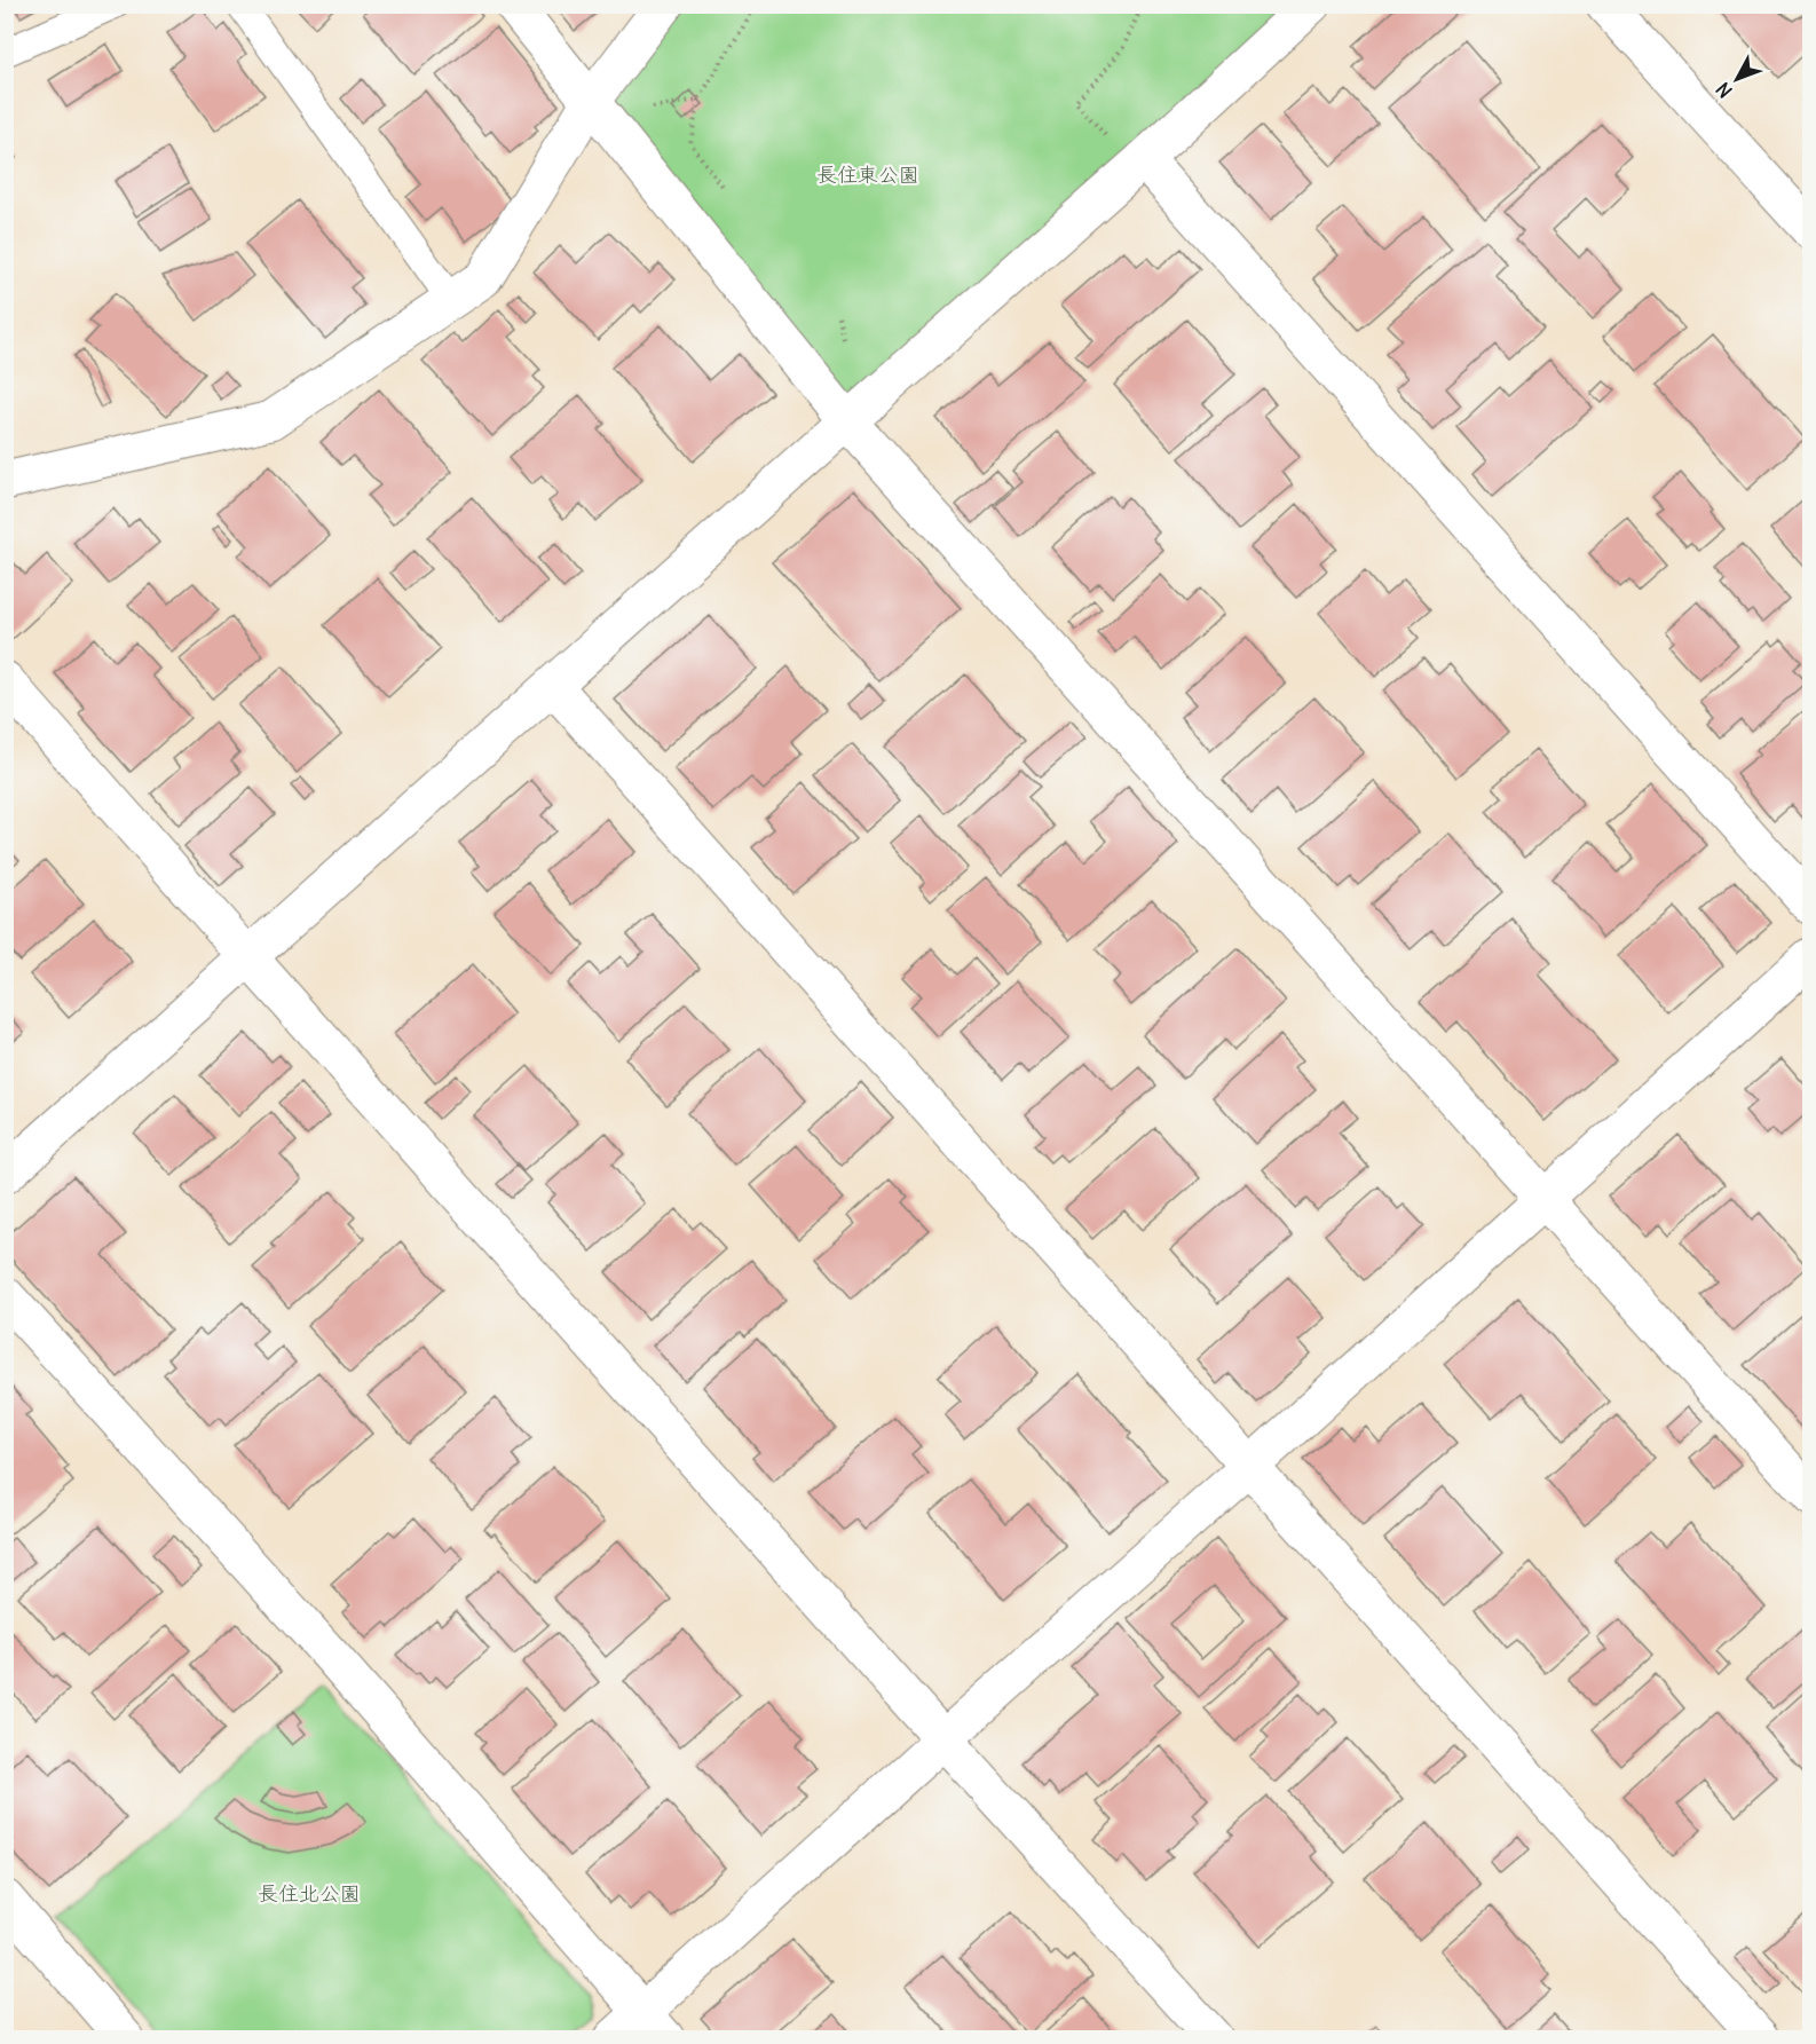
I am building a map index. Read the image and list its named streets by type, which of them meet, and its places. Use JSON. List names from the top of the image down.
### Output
{
  "parks": ["長住東公園", "長住北公園"],
  "north": "bottom left"
}
